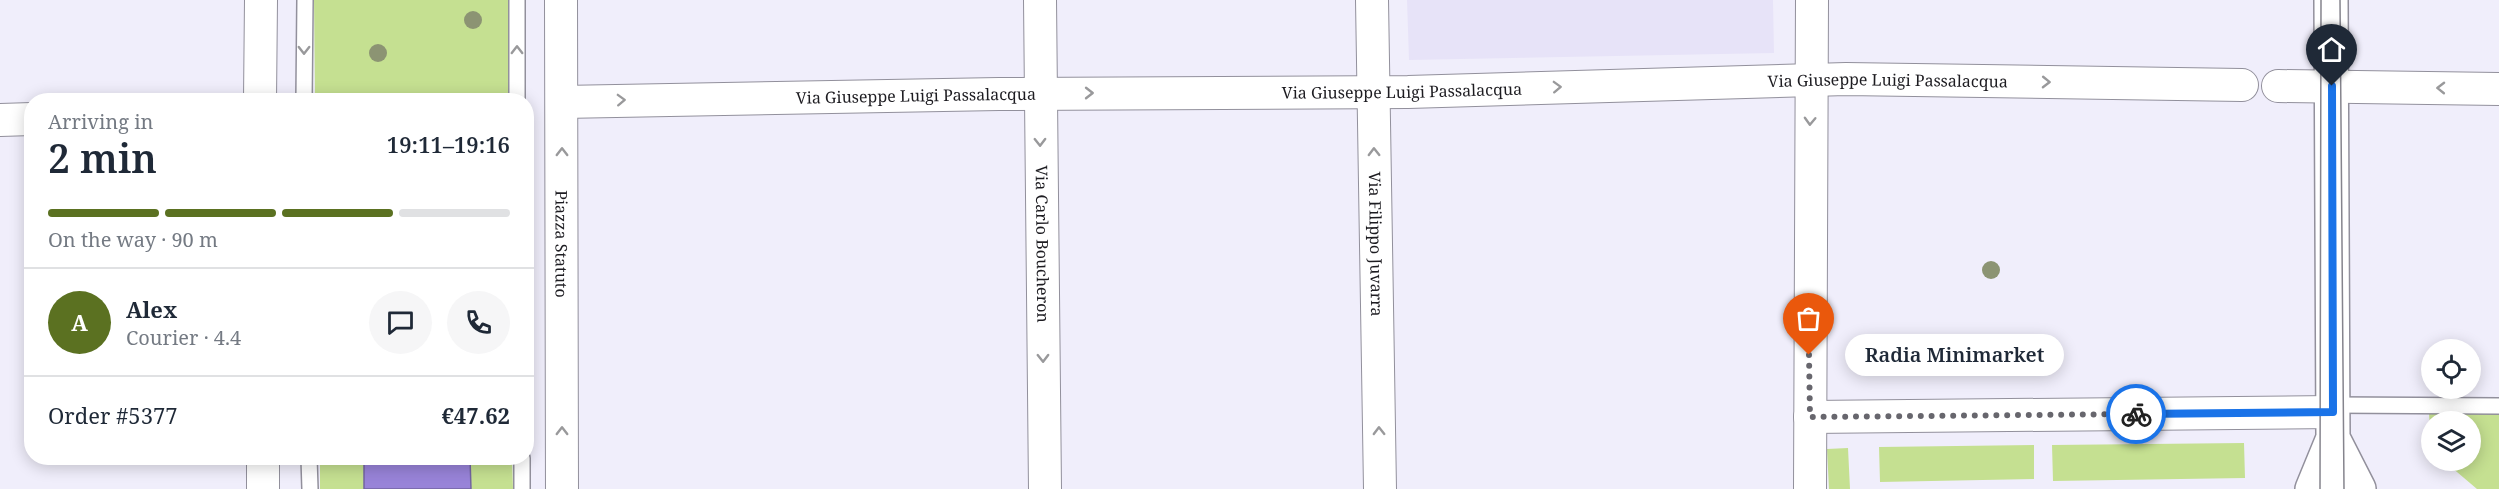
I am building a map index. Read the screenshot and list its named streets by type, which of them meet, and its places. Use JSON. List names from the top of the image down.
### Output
{
  "streets": {
    "street": [
      "Via Giuseppe Luigi Passalacqua",
      "Piazza Statuto",
      "Via Carlo Boucheron",
      "Via Filippo Juvarra"
    ]
  },
  "crossings": [
    ["Via Giuseppe Luigi Passalacqua", "Piazza Statuto"],
    ["Via Giuseppe Luigi Passalacqua", "Via Carlo Boucheron"],
    ["Via Giuseppe Luigi Passalacqua", "Via Filippo Juvarra"]
  ],
  "one_way": [
    "Via Giuseppe Luigi Passalacqua",
    "Piazza Statuto",
    "Via Carlo Boucheron",
    "Via Filippo Juvarra"
  ],
  "places": ["Radia Minimarket"],
  "page": {
    "heading": ["2 min", "Arriving in", "19:11–19:16"],
    "panel": [
      "Alex",
      "Courier · 4.4",
      "Order #5377",
      "€47.62"
    ],
    "bar": "On the way · 90 m",
    "round": "A",
    "bubble": "Radia Minimarket"
  }
}
